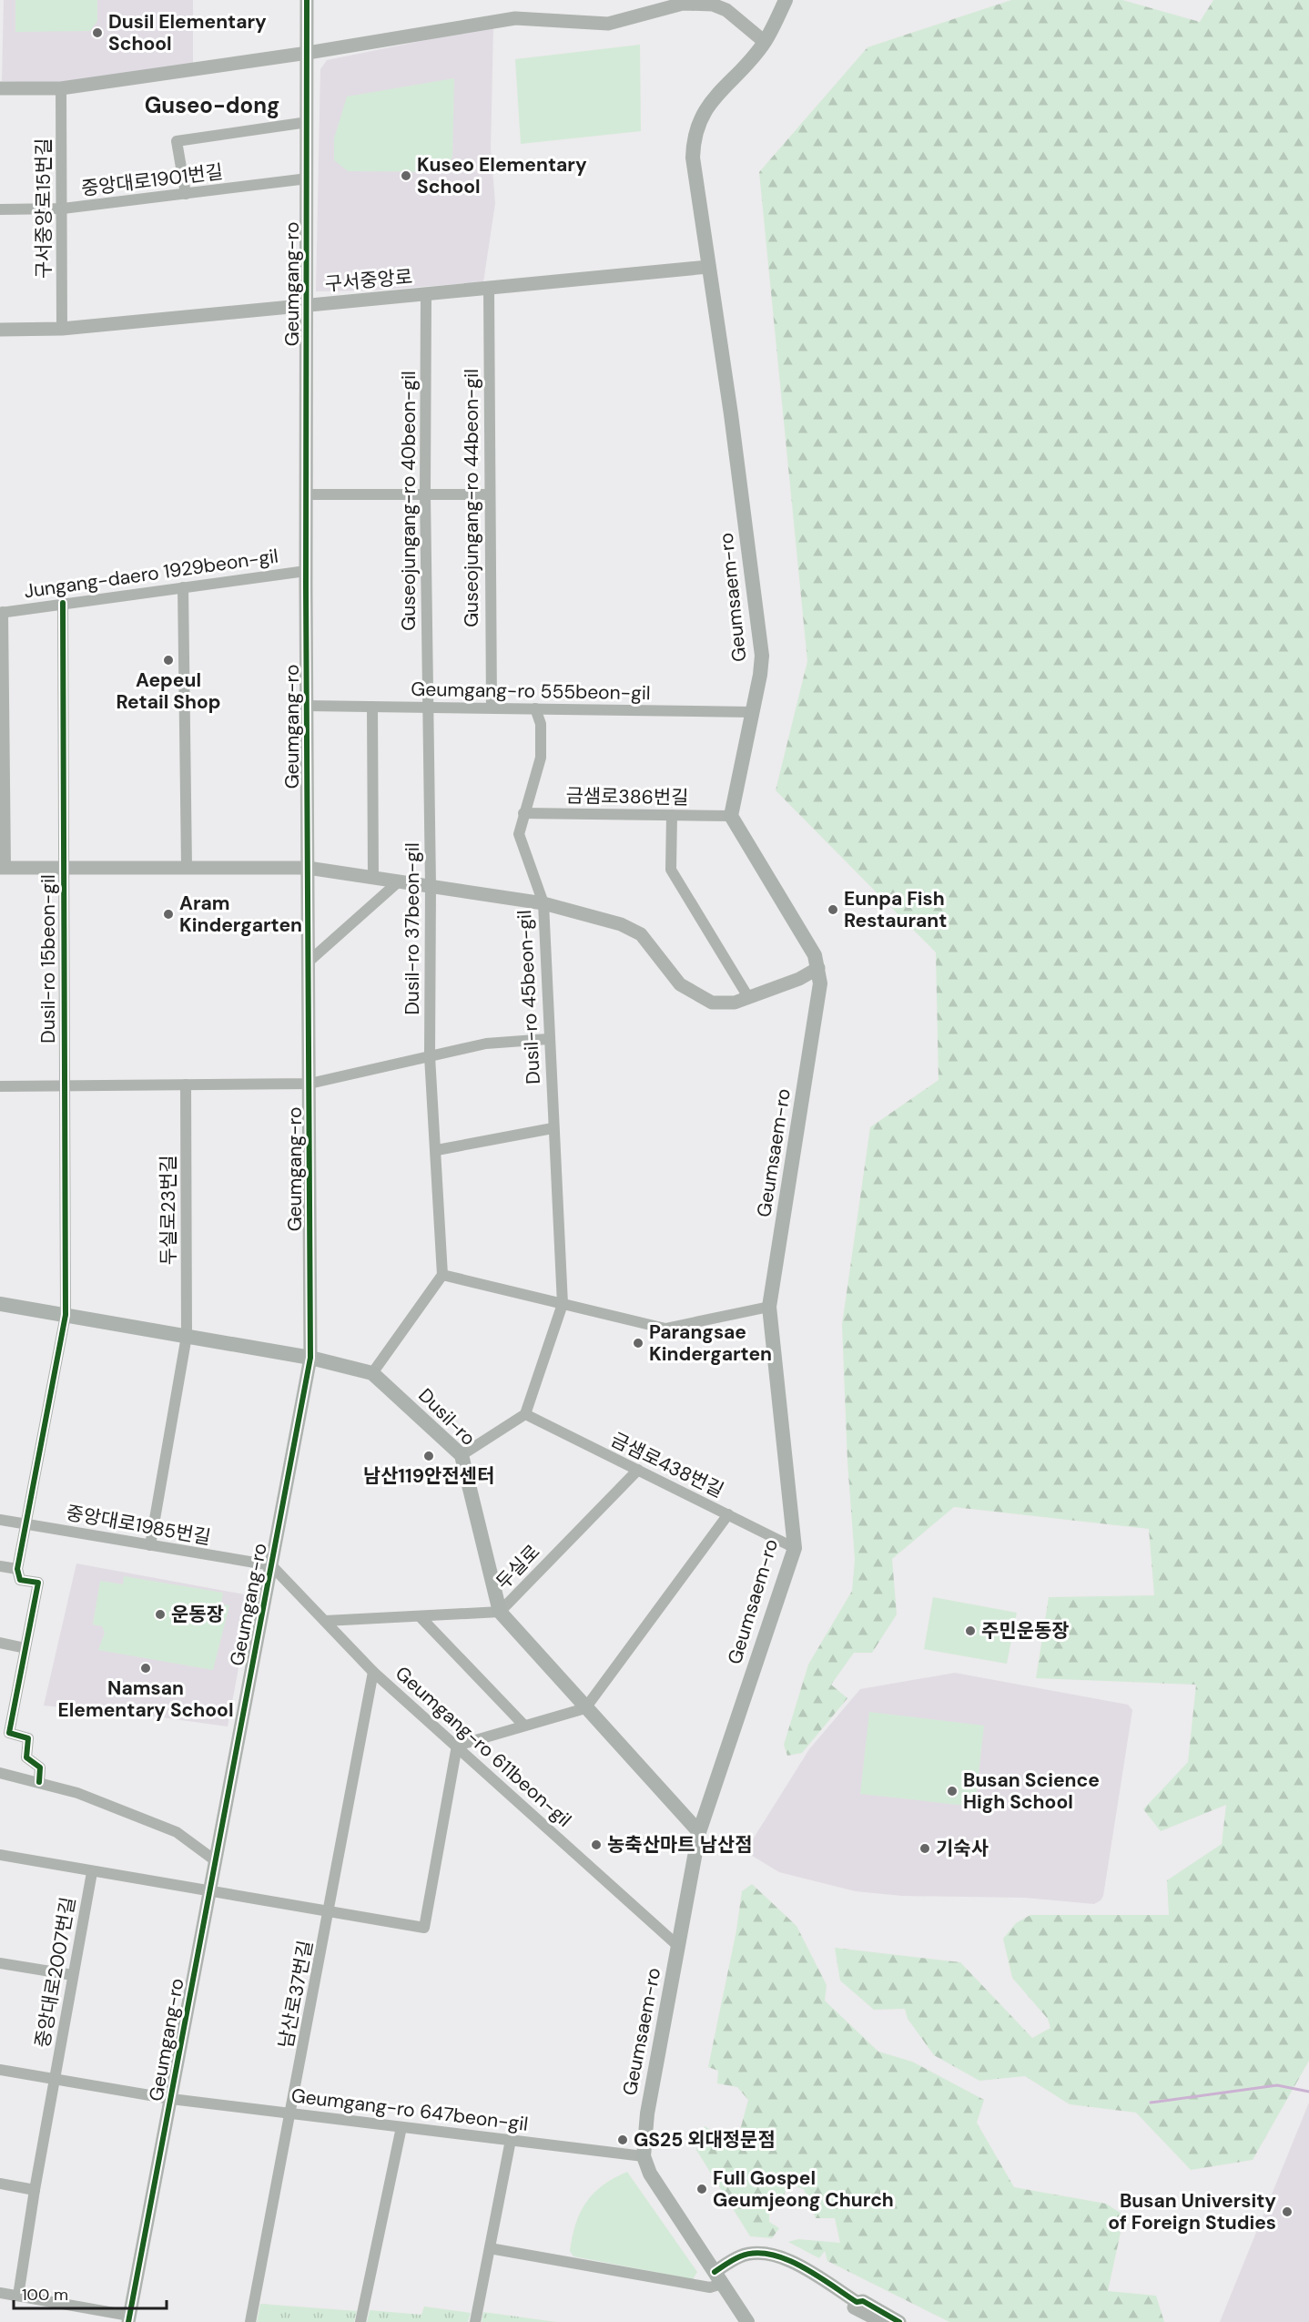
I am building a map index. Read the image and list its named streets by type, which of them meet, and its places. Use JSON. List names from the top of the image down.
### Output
{
  "streets": {
    "main road": ["Geumsaem-ro", "Dusil-ro"],
    "street": [
      "중앙대로1901번길",
      "구서중앙로15번길",
      "구서중앙로",
      "Geumgang-ro",
      "Guseojungang-ro 44beon-gil",
      "Guseojungang-ro 40beon-gil",
      "Jungang-daero 1929beon-gil",
      "Geumgang-ro 555beon-gil",
      "금샘로386번길",
      "Dusil-ro 37beon-gil",
      "Dusil-ro 15beon-gil",
      "Dusil-ro 45beon-gil",
      "두실로23번길",
      "금샘로438번길",
      "중앙대로1985번길",
      "두실로",
      "Geumgang-ro 611beon-gil",
      "중앙대로2007번길",
      "남산로37번길",
      "Geumgang-ro 647beon-gil"
    ]
  },
  "crossings": [
    ["중앙대로1901번길", "구서중앙로15번길"],
    ["중앙대로1901번길", "Geumgang-ro"],
    ["구서중앙로15번길", "구서중앙로"],
    ["구서중앙로", "Geumgang-ro"],
    ["구서중앙로", "Guseojungang-ro 44beon-gil"],
    ["구서중앙로", "Guseojungang-ro 40beon-gil"],
    ["구서중앙로", "Geumsaem-ro"],
    ["Geumgang-ro", "Jungang-daero 1929beon-gil"],
    ["Geumgang-ro", "Geumgang-ro 555beon-gil"],
    ["Geumgang-ro", "Dusil-ro"],
    ["Geumgang-ro", "중앙대로1985번길"],
    ["Geumgang-ro", "Geumgang-ro 611beon-gil"],
    ["Geumgang-ro", "Geumgang-ro 647beon-gil"],
    ["Guseojungang-ro 44beon-gil", "Geumgang-ro 555beon-gil"],
    ["Guseojungang-ro 40beon-gil", "Geumgang-ro 555beon-gil"],
    ["Guseojungang-ro 40beon-gil", "Dusil-ro 37beon-gil"],
    ["Jungang-daero 1929beon-gil", "Dusil-ro 15beon-gil"],
    ["Geumsaem-ro", "Geumgang-ro 555beon-gil"],
    ["Geumsaem-ro", "금샘로386번길"],
    ["Geumsaem-ro", "Dusil-ro"],
    ["Geumsaem-ro", "금샘로438번길"],
    ["Geumsaem-ro", "Geumgang-ro 611beon-gil"],
    ["Geumsaem-ro", "Geumgang-ro 647beon-gil"],
    ["Geumgang-ro 555beon-gil", "Dusil-ro 37beon-gil"],
    ["Geumgang-ro 555beon-gil", "Dusil-ro 45beon-gil"],
    ["금샘로386번길", "Dusil-ro 45beon-gil"],
    ["Dusil-ro 15beon-gil", "Dusil-ro"],
    ["Dusil-ro 15beon-gil", "중앙대로1985번길"],
    ["Dusil-ro 45beon-gil", "금샘로438번길"],
    ["두실로23번길", "Dusil-ro"],
    ["두실로23번길", "중앙대로1985번길"],
    ["Dusil-ro", "두실로"],
    ["금샘로438번길", "두실로"],
    ["중앙대로1985번길", "Geumgang-ro 611beon-gil"],
    ["두실로", "Geumgang-ro 611beon-gil"],
    ["Geumgang-ro 611beon-gil", "남산로37번길"],
    ["중앙대로2007번길", "Geumgang-ro 647beon-gil"],
    ["남산로37번길", "Geumgang-ro 647beon-gil"]
  ],
  "districts": ["Guseo-dong"],
  "places": [
    "Dusil Elementary School",
    "Kuseo Elementary School",
    "Aepeul Retail Shop",
    "Eunpa Fish Restaurant",
    "Aram Kindergarten",
    "Parangsae Kindergarten",
    "남산119안전센터",
    "운동장",
    "주민운동장",
    "Namsan Elementary School",
    "Busan Science High School",
    "농축산마트 남산점",
    "기숙사",
    "GS25 외대정문점",
    "Full Gospel Geumjeong Church",
    "Busan University of Foreign Studies"
  ],
  "scale_bar": "100 m"
}
